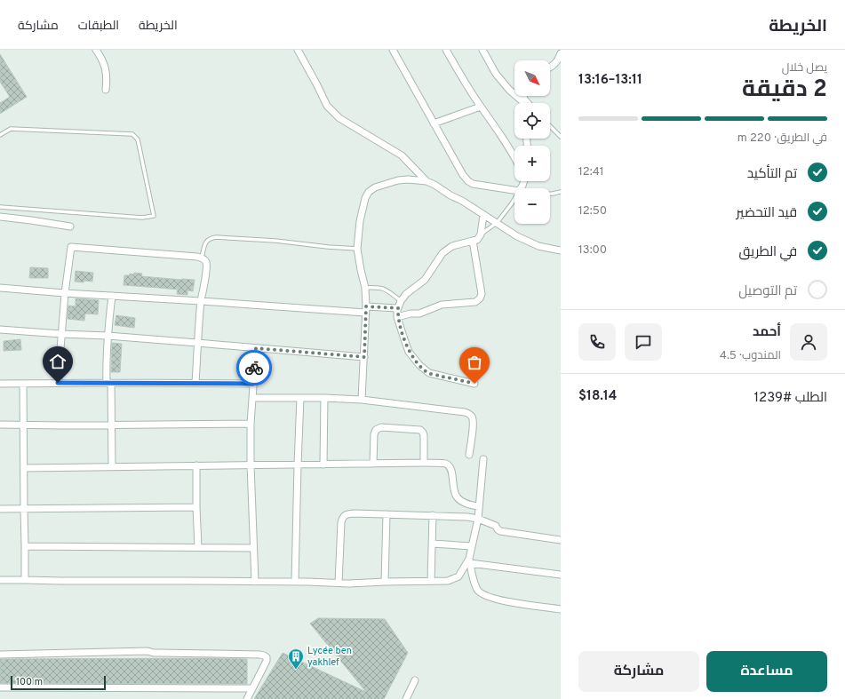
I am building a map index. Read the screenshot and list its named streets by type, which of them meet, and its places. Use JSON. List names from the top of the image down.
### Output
{
  "places": {
    "building": ["Lycée ben yakhlef"]
  },
  "scale_bar": "100 m",
  "north": "bottom right",
  "page": {
    "header": "الخريطة",
    "nav": ["الخريطة", "الطبقات", "مشاركة"],
    "heading": ["2 دقيقة", "يصل خلال", "13:11–13:16"],
    "panel": [
      "أحمد",
      "المندوب · 4.5",
      "الطلب #1239",
      "$18.14"
    ],
    "map_buttons": ["+", "−"],
    "bar": "في الطريق · 220 m",
    "list": [
      ["تم التأكيد", "12:41"],
      ["قيد التحضير", "12:50"],
      ["في الطريق", "13:00"],
      "تم التوصيل"
    ],
    "buttons": ["مساعدة", "مشاركة"],
    "scale": "100 m"
  }
}
